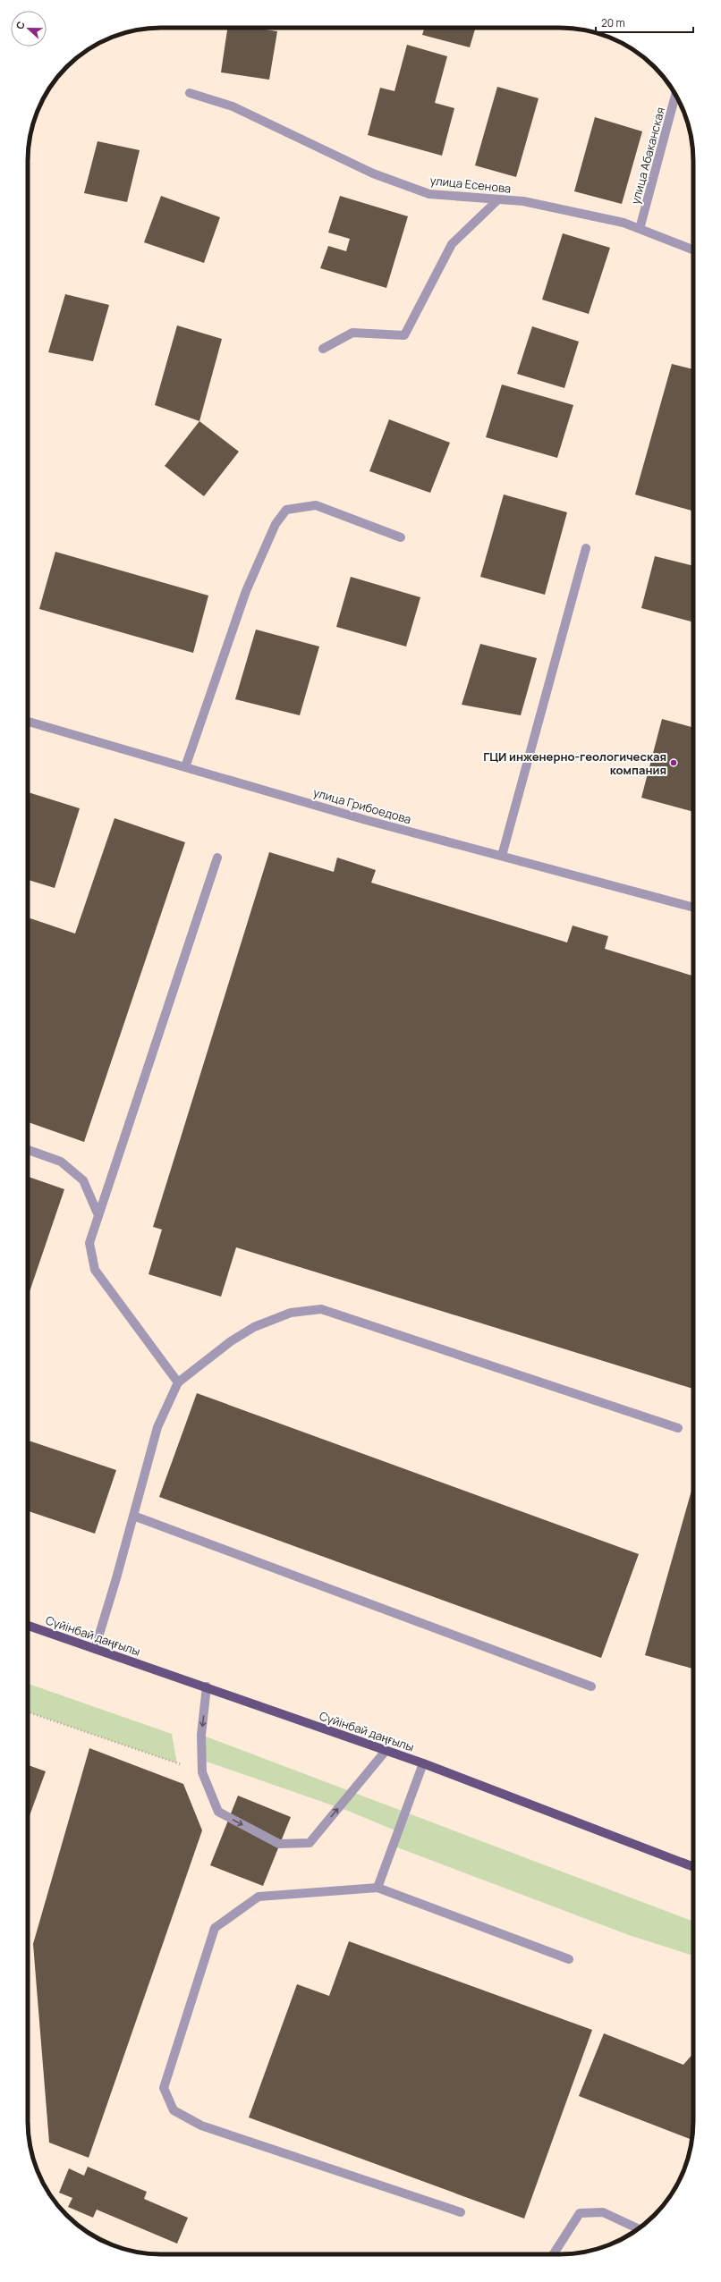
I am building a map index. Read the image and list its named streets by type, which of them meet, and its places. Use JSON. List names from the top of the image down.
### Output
{
  "streets": {
    "main road": ["Сүйінбай даңғылы"],
    "street": ["улица Абаканская", "улица Есенова", "улица Грибоедова"]
  },
  "crossings": [
    ["улица Абаканская", "улица Есенова"]
  ],
  "places": ["ГЦИ инженерно-геологическая компания"],
  "scale_bar": "20 m",
  "north": "left"
}
